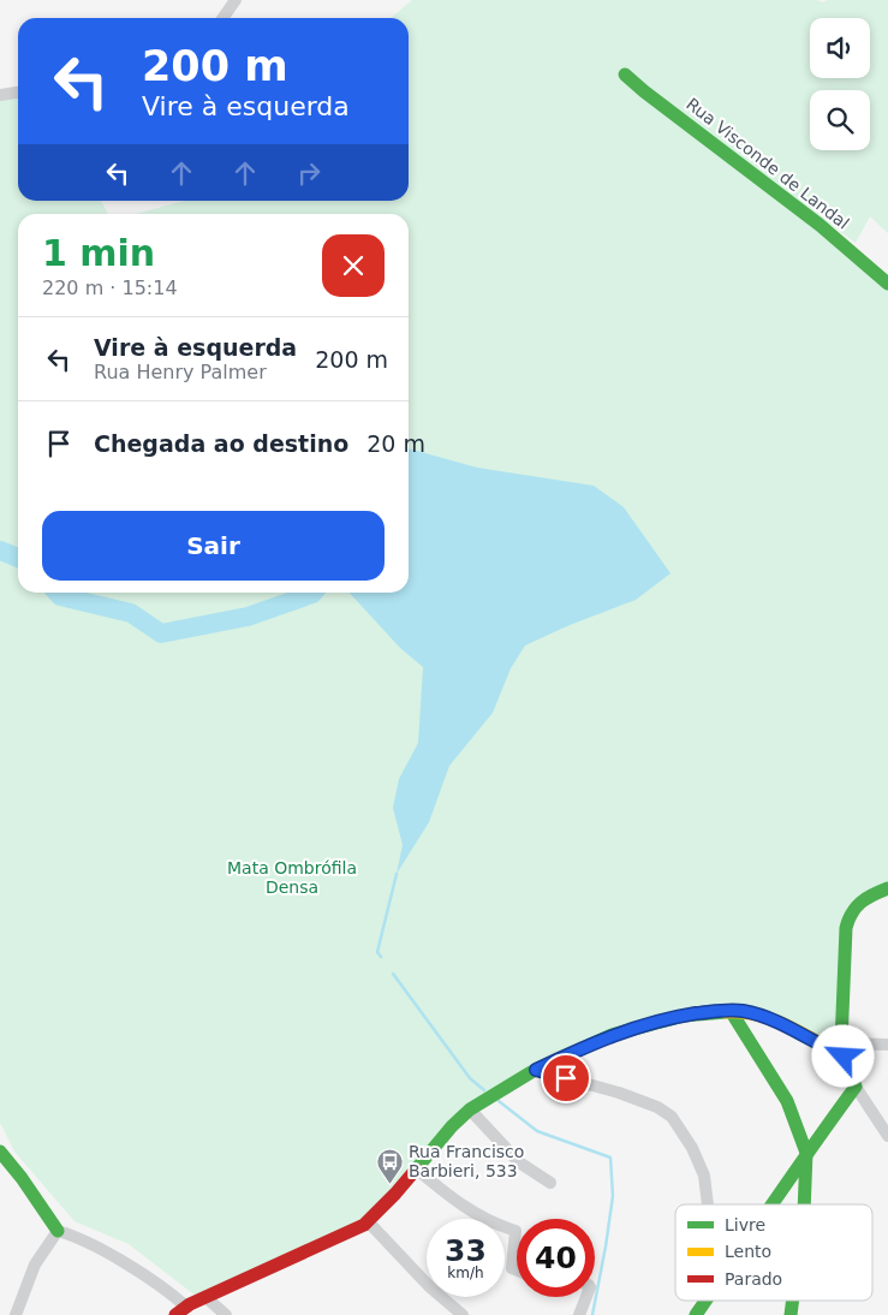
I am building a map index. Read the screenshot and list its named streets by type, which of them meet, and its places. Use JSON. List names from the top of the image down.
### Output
{
  "streets": {
    "street": ["Rua Visconde de Landal"]
  },
  "parks": ["Mata Ombrófila Densa"],
  "places": {
    "bus stop": ["Rua Francisco Barbieri, 533"]
  },
  "legend": ["Livre", "Lento", "Parado"],
  "page": {
    "turn": ["200 m", "Vire à esquerda"],
    "heading": ["1 min", "220 m · 15:14"],
    "list": [
      {
        "name": "Vire à esquerda",
        "note": "Rua Henry Palmer",
        "value": "200 m"
      },
      {
        "name": "Chegada ao destino",
        "value": "20 m"
      }
    ],
    "buttons": "Sair",
    "speed": "33 km/h",
    "limit": "40"
  }
}
